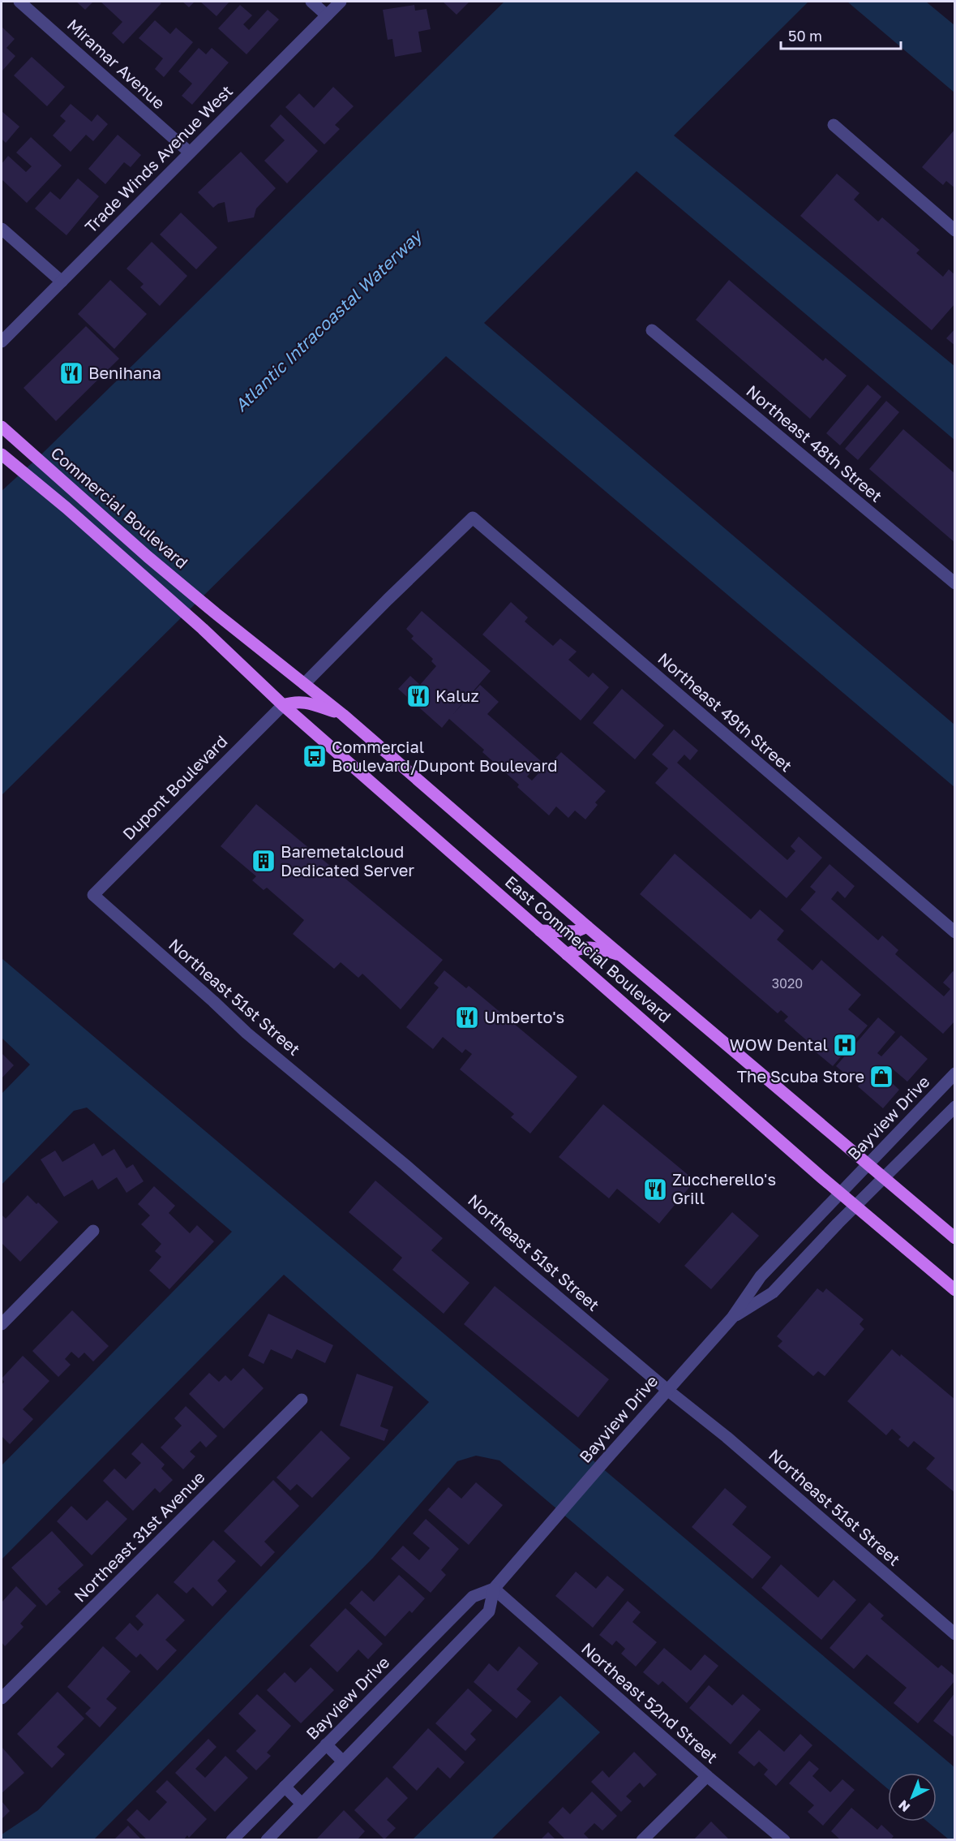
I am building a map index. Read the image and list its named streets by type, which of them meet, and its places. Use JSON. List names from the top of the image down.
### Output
{
  "streets": {
    "main road": ["Commercial Boulevard", "East Commercial Boulevard"],
    "street": [
      "Miramar Avenue",
      "Trade Winds Avenue West",
      "Northeast 48th Street",
      "Northeast 49th Street",
      "Dupont Boulevard",
      "Northeast 51st Street",
      "Bayview Drive",
      "Northeast 31st Avenue",
      "Northeast 52nd Street"
    ]
  },
  "crossings": [
    ["Miramar Avenue", "Trade Winds Avenue West"],
    ["Commercial Boulevard", "East Commercial Boulevard"],
    ["Northeast 49th Street", "East Commercial Boulevard"],
    ["Dupont Boulevard", "East Commercial Boulevard"],
    ["Dupont Boulevard", "Northeast 51st Street"],
    ["East Commercial Boulevard", "Bayview Drive"],
    ["Northeast 51st Street", "Bayview Drive"],
    ["Bayview Drive", "Northeast 52nd Street"]
  ],
  "water": ["Atlantic Intracoastal Waterway"],
  "places": {
    "restaurant": [
      "Benihana",
      "Kaluz",
      "Umberto's",
      "Zuccherello's Grill"
    ],
    "bus stop": ["Commercial Boulevard/Dupont Boulevard"],
    "building": ["Baremetalcloud Dedicated Server"],
    "hospital": ["WOW Dental"],
    "shop": ["The Scuba Store"]
  },
  "house_numbers": ["3020"],
  "scale_bar": "50 m",
  "north": "bottom left"
}
